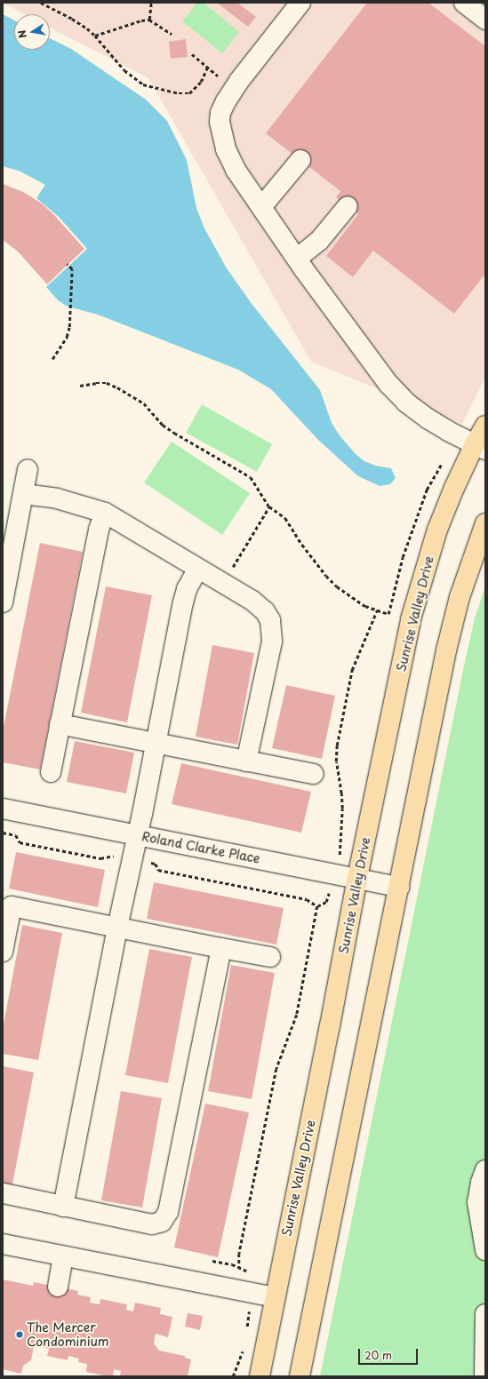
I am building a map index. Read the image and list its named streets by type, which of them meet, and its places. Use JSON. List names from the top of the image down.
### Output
{
  "streets": {
    "main road": ["Sunrise Valley Drive"],
    "street": ["Roland Clarke Place"]
  },
  "crossings": [
    ["Sunrise Valley Drive", "Roland Clarke Place"]
  ],
  "places": ["The Mercer Condominium"],
  "scale_bar": "20 m",
  "north": "left"
}
